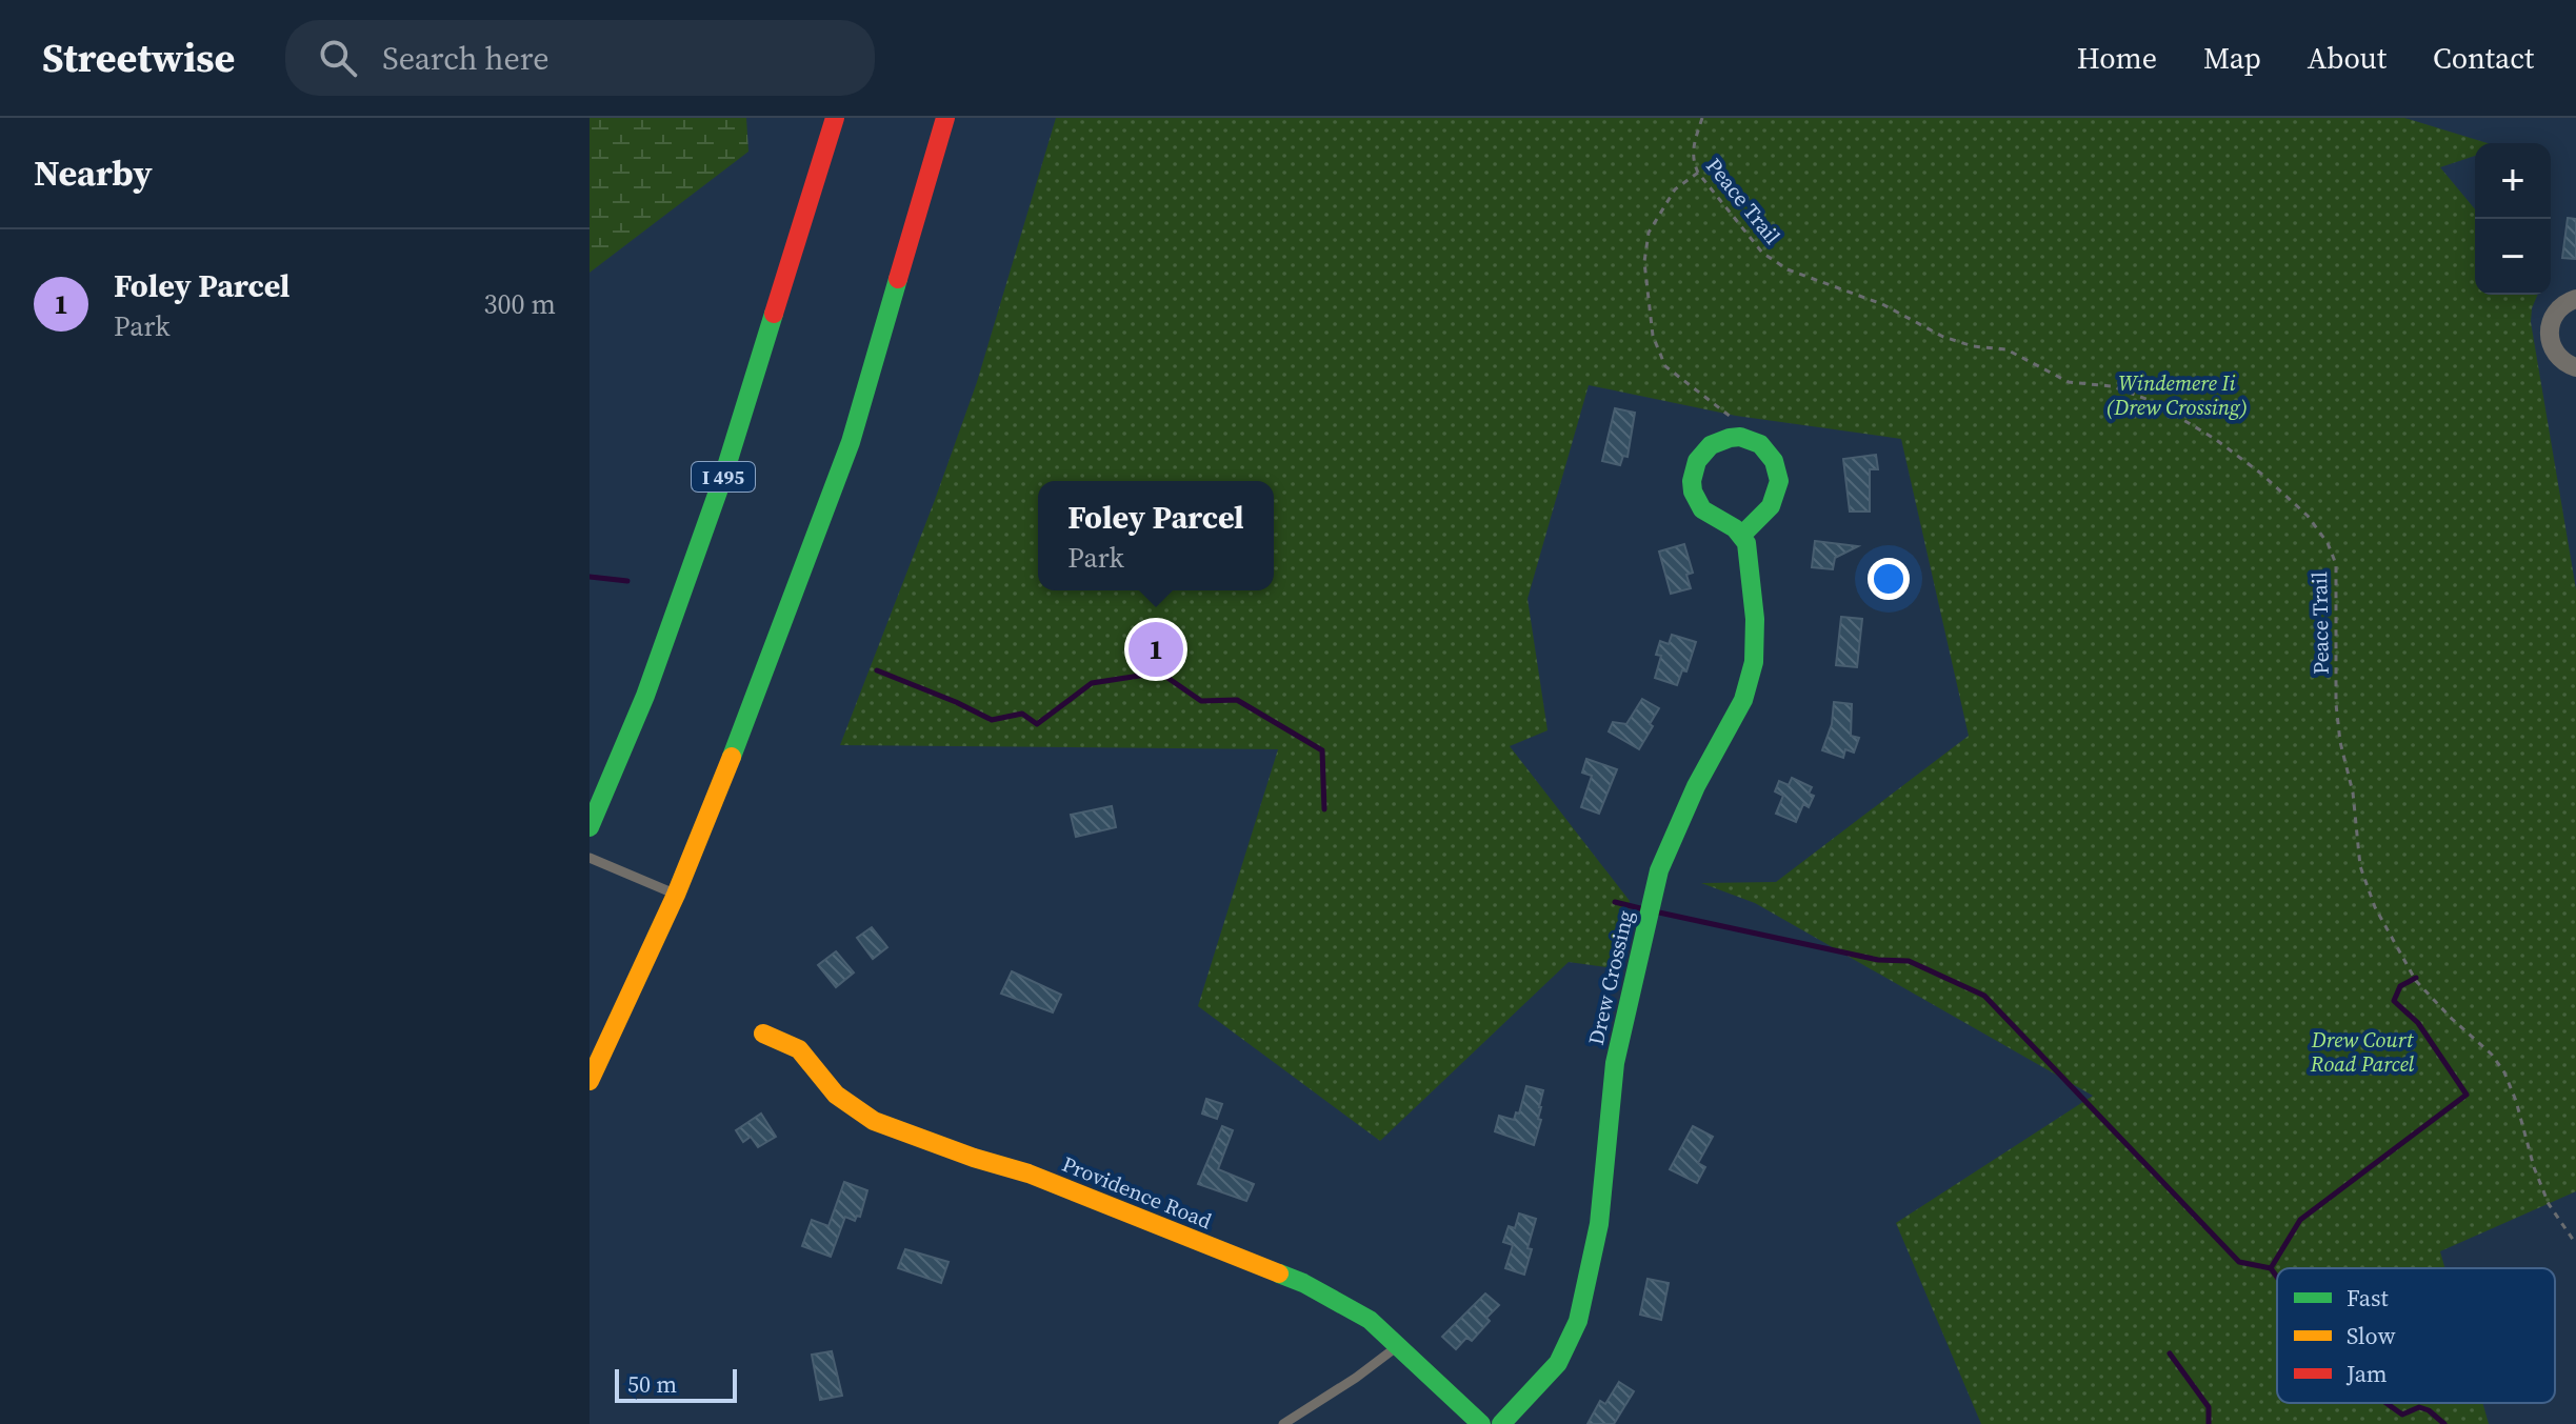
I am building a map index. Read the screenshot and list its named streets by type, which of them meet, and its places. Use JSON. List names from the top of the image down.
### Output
{
  "streets": {
    "main road": ["I 495", "Drew Crossing", "Providence Road"],
    "path": ["Peace Trail"]
  },
  "parks": ["Windemere Ii (Drew Crossing)", "Drew Court Road Parcel"],
  "legend": ["Fast", "Slow", "Jam"],
  "scale_bar": "50 m",
  "page": {
    "header": "Streetwise",
    "search": "Search here",
    "nav": [
      "Home",
      "Map",
      "About",
      "Contact"
    ],
    "heading": "Nearby",
    "map_buttons": ["+", "−"],
    "list": [
      {
        "mark": "1",
        "name": "Foley Parcel",
        "note": "Park",
        "value": "300 m"
      }
    ],
    "popup": ["Foley Parcel", "Park"],
    "pins": "1",
    "scale": "50 m"
  }
}
